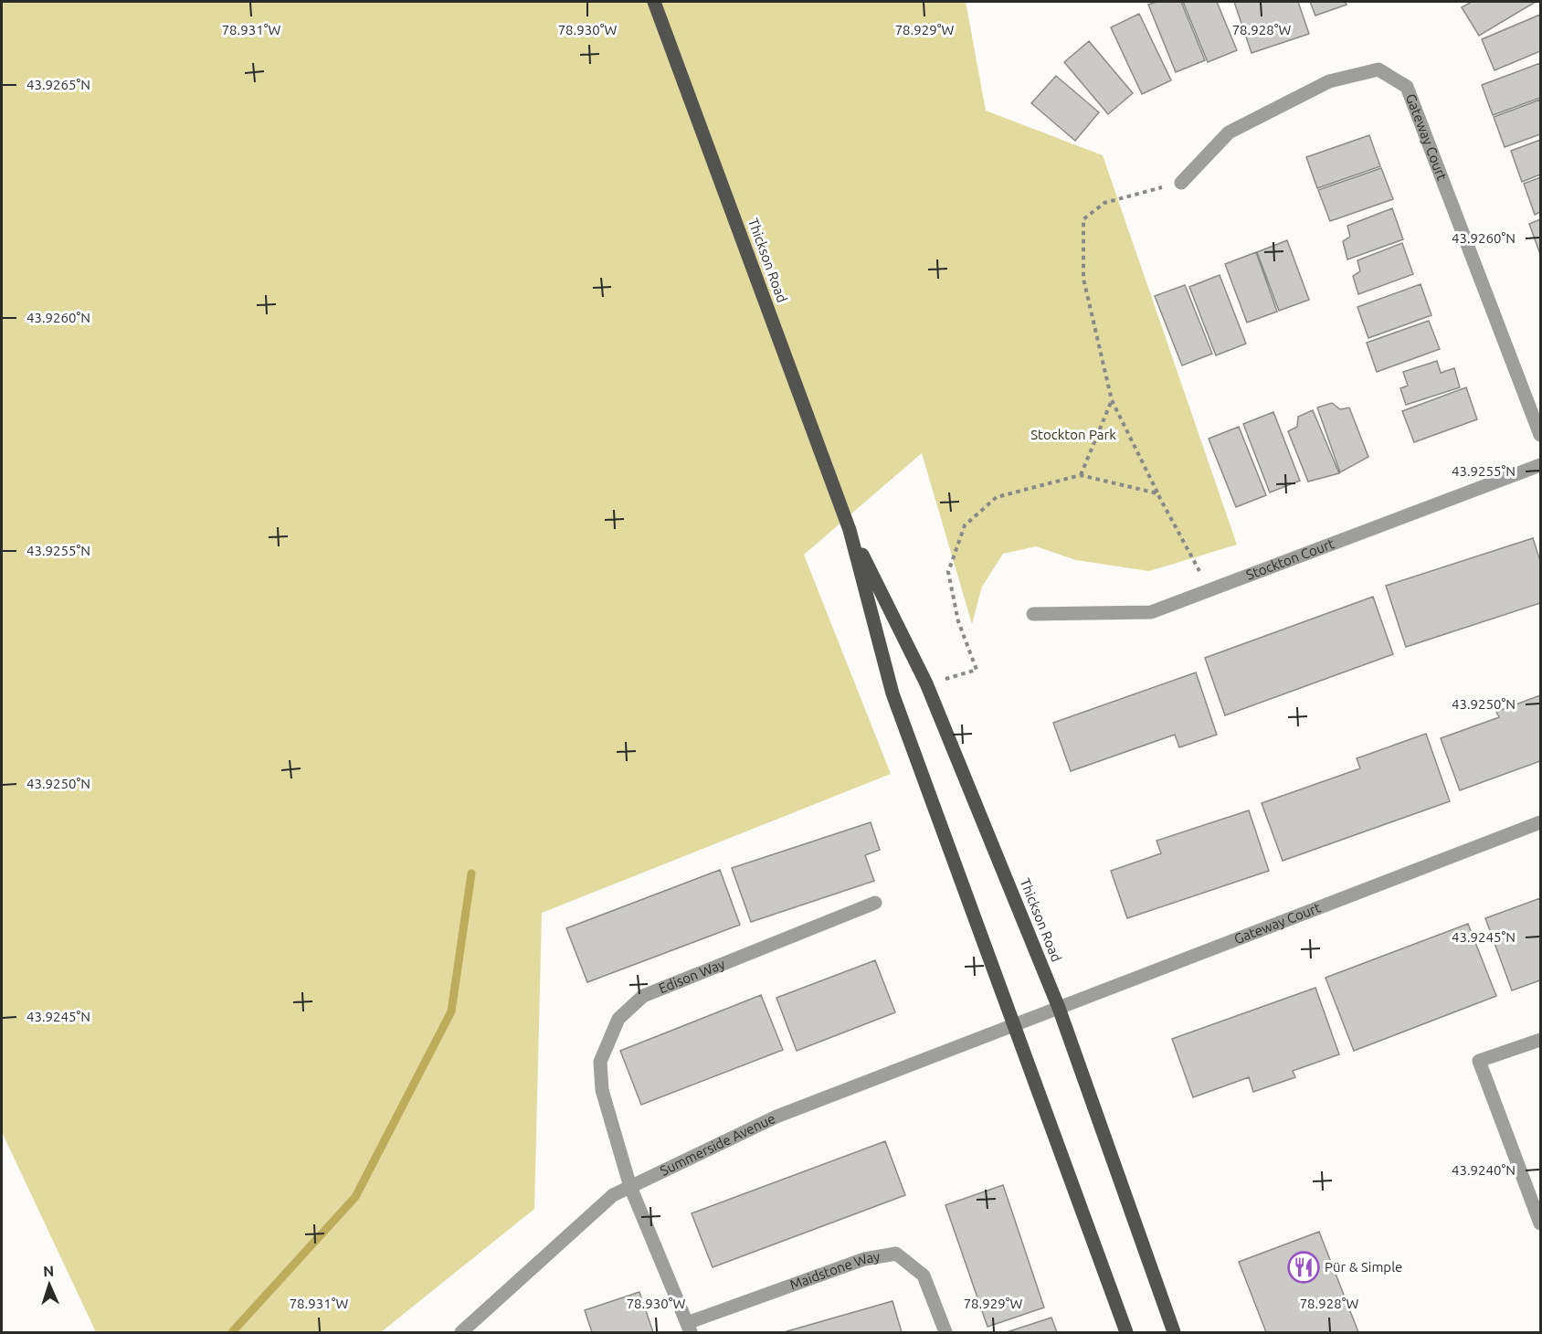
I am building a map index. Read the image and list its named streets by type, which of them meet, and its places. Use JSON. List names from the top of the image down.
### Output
{
  "streets": {
    "main road": ["Thickson Road"],
    "street": [
      "Gateway Court",
      "Stockton Court",
      "Edison Way",
      "Summerside Avenue",
      "Maidstone Way"
    ]
  },
  "crossings": [
    ["Gateway Court", "Thickson Road"],
    ["Gateway Court", "Summerside Avenue"],
    ["Thickson Road", "Summerside Avenue"],
    ["Edison Way", "Summerside Avenue"],
    ["Edison Way", "Maidstone Way"],
    ["Summerside Avenue", "Maidstone Way"]
  ],
  "parks": ["Stockton Park"],
  "places": {
    "restaurant": ["Pür & Simple"]
  },
  "north": "top",
  "coordinates": [
    "78.931°W",
    "78.930°W",
    "78.929°W",
    "78.928°W",
    "43.9265°N",
    "43.9260°N",
    "43.9255°N",
    "43.9250°N",
    "43.9245°N",
    "43.9240°N"
  ]
}
